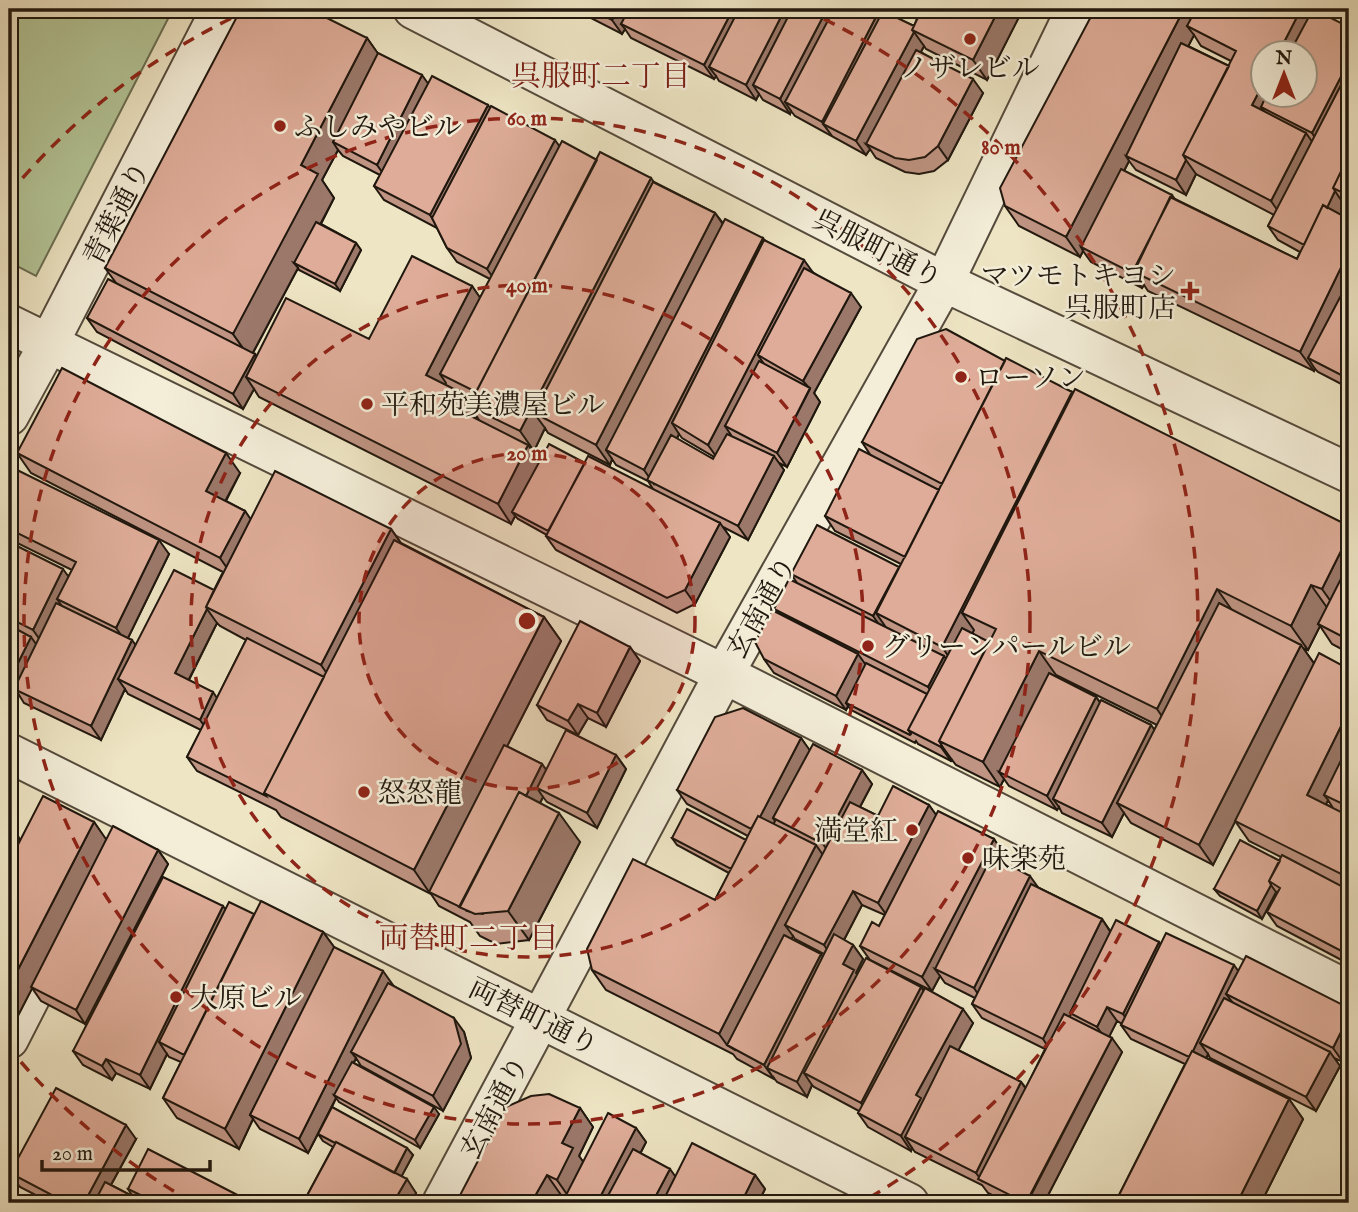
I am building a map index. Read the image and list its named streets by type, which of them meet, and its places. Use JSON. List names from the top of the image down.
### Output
{
  "streets": {
    "street": [
      "青葉通り",
      "呉服町通り",
      "玄南通り",
      "両替町通り"
    ]
  },
  "crossings": [
    ["呉服町通り", "玄南通り"],
    ["玄南通り", "両替町通り"]
  ],
  "districts": ["呉服町二丁目", "両替町二丁目"],
  "places": {
    "other": [
      "ノザレビル",
      "ふしみやビル",
      "ローソン",
      "平和苑美濃屋ビル",
      "グリーンパールビル",
      "怒怒龍",
      "満堂紅",
      "味楽苑",
      "大原ビル"
    ],
    "health": ["マツモトキヨシ 呉服町店"]
  },
  "scale_bar": "20 m",
  "north": "top",
  "rings": [
    "60 m",
    "80 m",
    "40 m",
    "20 m"
  ]
}
